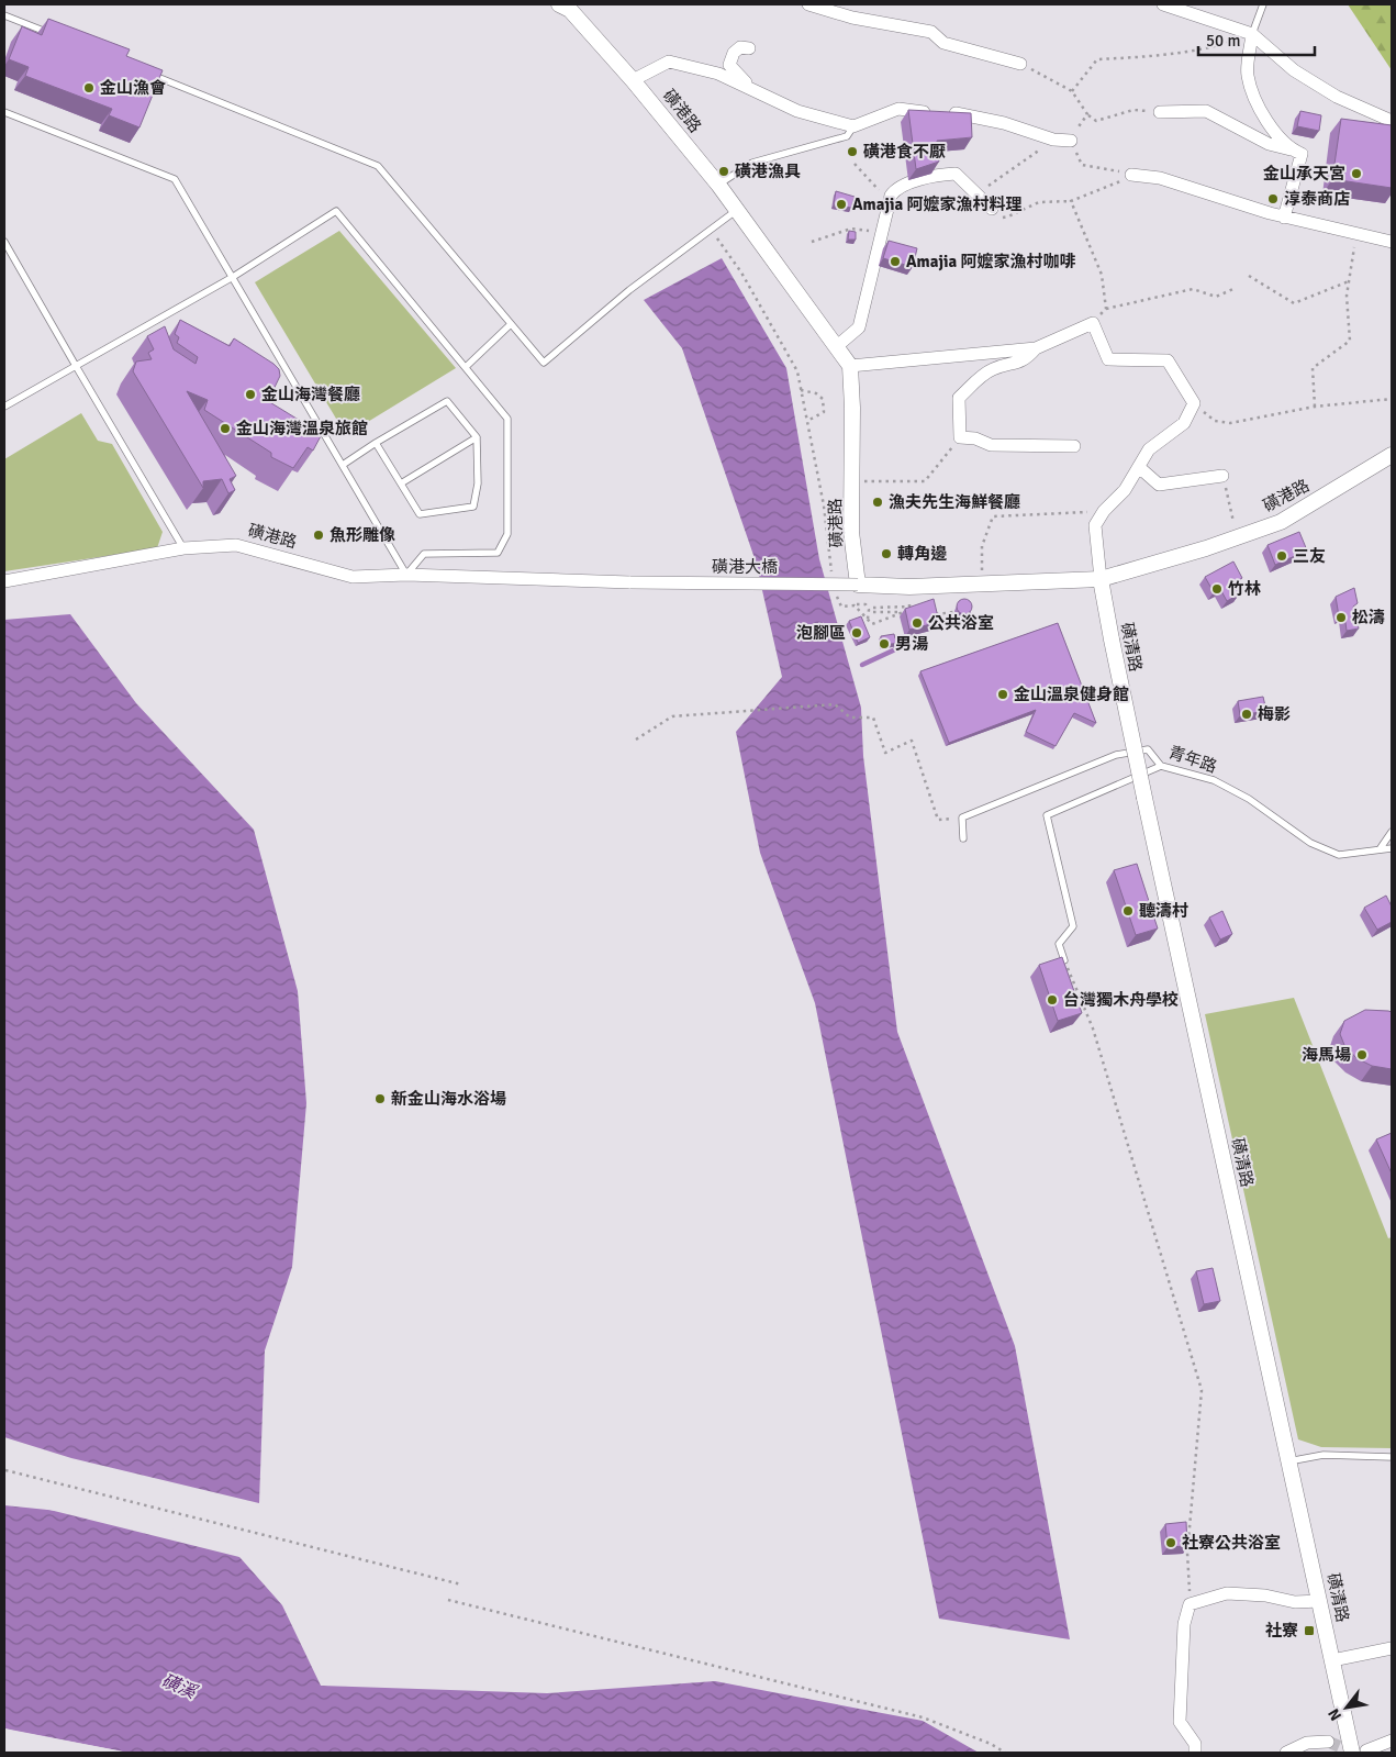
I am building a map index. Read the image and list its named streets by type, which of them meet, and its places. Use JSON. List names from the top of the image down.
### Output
{
  "streets": {
    "street": ["磺港路", "磺港大橋", "磺清路"],
    "lane": ["青年路"]
  },
  "crossings": [
    ["磺港路", "磺港大橋"],
    ["磺港路", "磺清路"]
  ],
  "water": ["磺溪"],
  "places": {
    "other": [
      "金山漁會",
      "磺港食不厭",
      "磺港漁具",
      "金山承天宮",
      "淳泰商店",
      "Amajia 阿嬤家漁村料理",
      "Amajia 阿嬤家漁村咖啡",
      "金山海灣餐廳",
      "金山海灣溫泉旅館",
      "漁夫先生海鮮餐廳",
      "魚形雕像",
      "轉角邊",
      "三友",
      "竹林",
      "松濤",
      "公共浴室",
      "泡腳區",
      "男湯",
      "金山溫泉健身館",
      "梅影",
      "聽濤村",
      "台灣獨木舟學校",
      "海馬場",
      "新金山海水浴場",
      "社寮公共浴室"
    ],
    "transit": ["社寮"]
  },
  "scale_bar": "50 m",
  "north": "bottom left"
}
